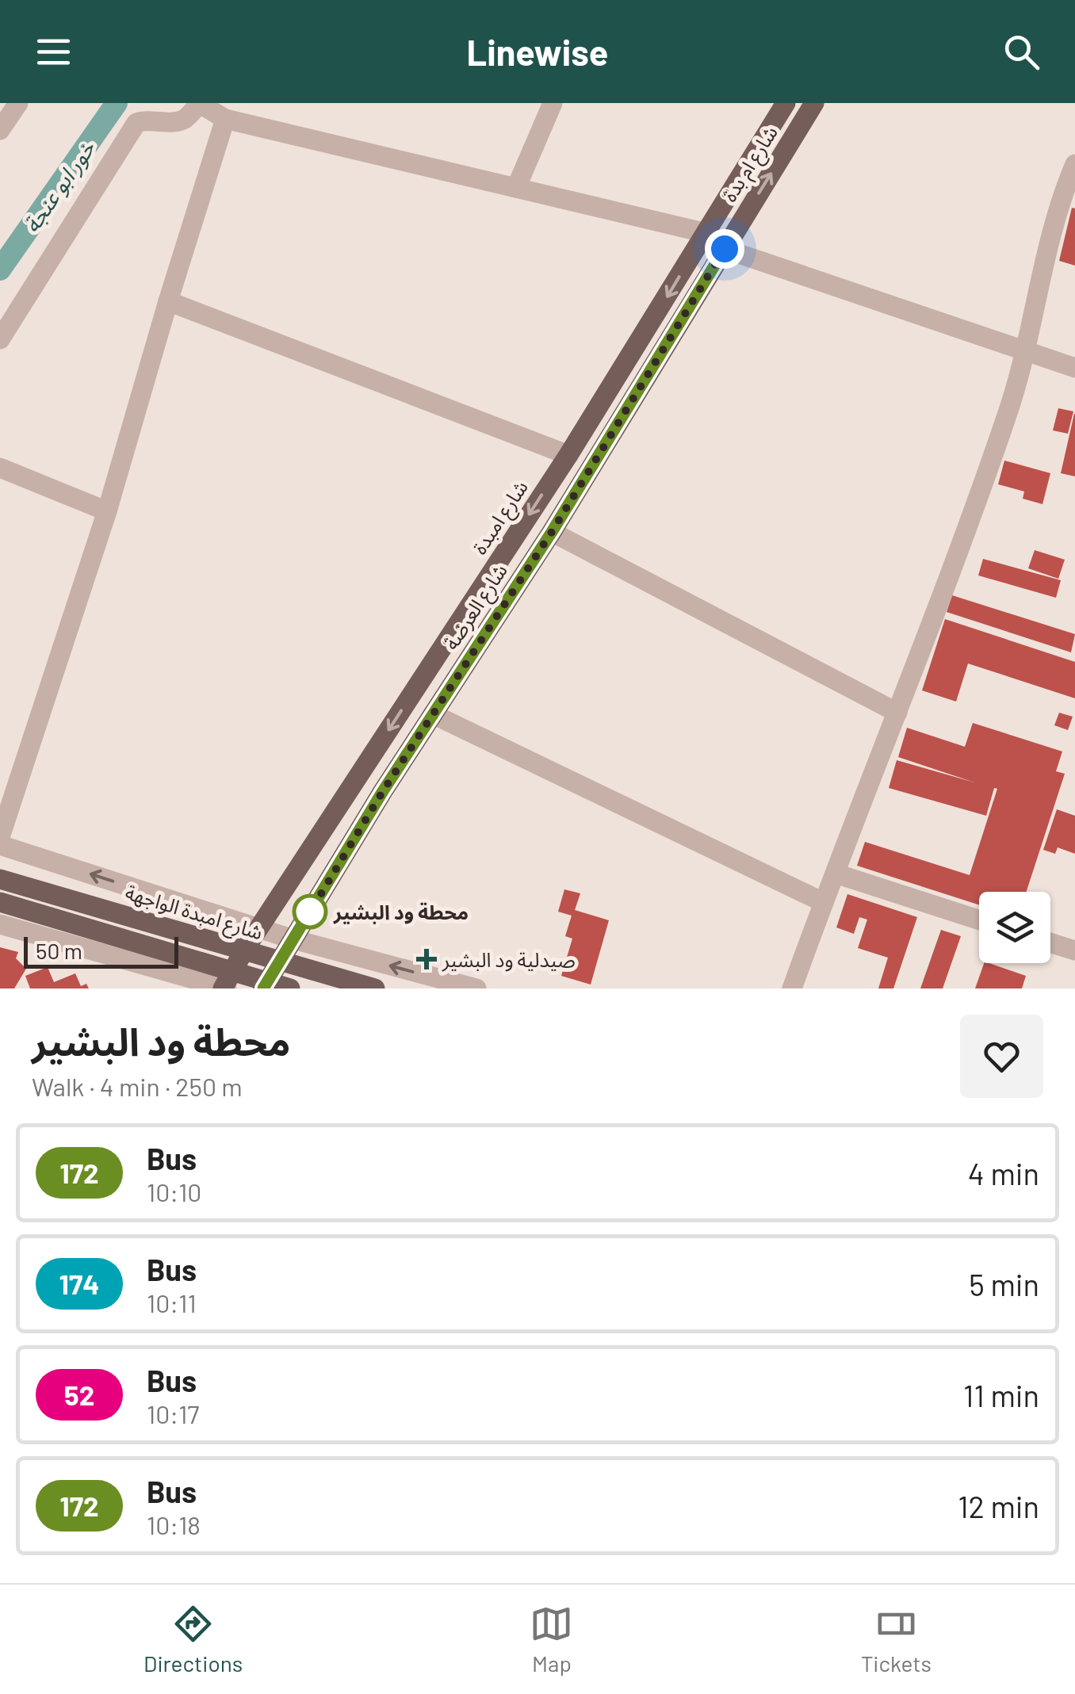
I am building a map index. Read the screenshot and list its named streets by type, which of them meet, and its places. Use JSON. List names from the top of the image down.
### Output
{
  "streets": {
    "main road": [
      "شارع ام بدة",
      "شارع امبدة",
      "شارع العرضة",
      "شارع امبدة الواجهة"
    ]
  },
  "crossings": [
    ["شارع ام بدة", "شارع العرضة"]
  ],
  "one_way": ["شارع ام بدة", "شارع امبدة"],
  "water": ["خور ابو عنجة"],
  "places": {
    "other": ["محطة ود البشير"],
    "health": ["صيدلية ود البشير"]
  },
  "lines": ["bus line 172"],
  "scale_bar": "50 m",
  "page": {
    "header": "Linewise",
    "scale": "50 m",
    "heading": ["محطة ود البشير", "Walk · 4 min · 250 m"],
    "list": [
      {
        "mark": "172",
        "name": "Bus",
        "note": "10:10",
        "value": "4 min"
      },
      {
        "mark": "174",
        "name": "Bus",
        "note": "10:11",
        "value": "5 min"
      },
      {
        "mark": "52",
        "name": "Bus",
        "note": "10:17",
        "value": "11 min"
      },
      {
        "mark": "172",
        "name": "Bus",
        "note": "10:18",
        "value": "12 min"
      }
    ],
    "tabs": ["Directions", "Map", "Tickets"]
  }
}
